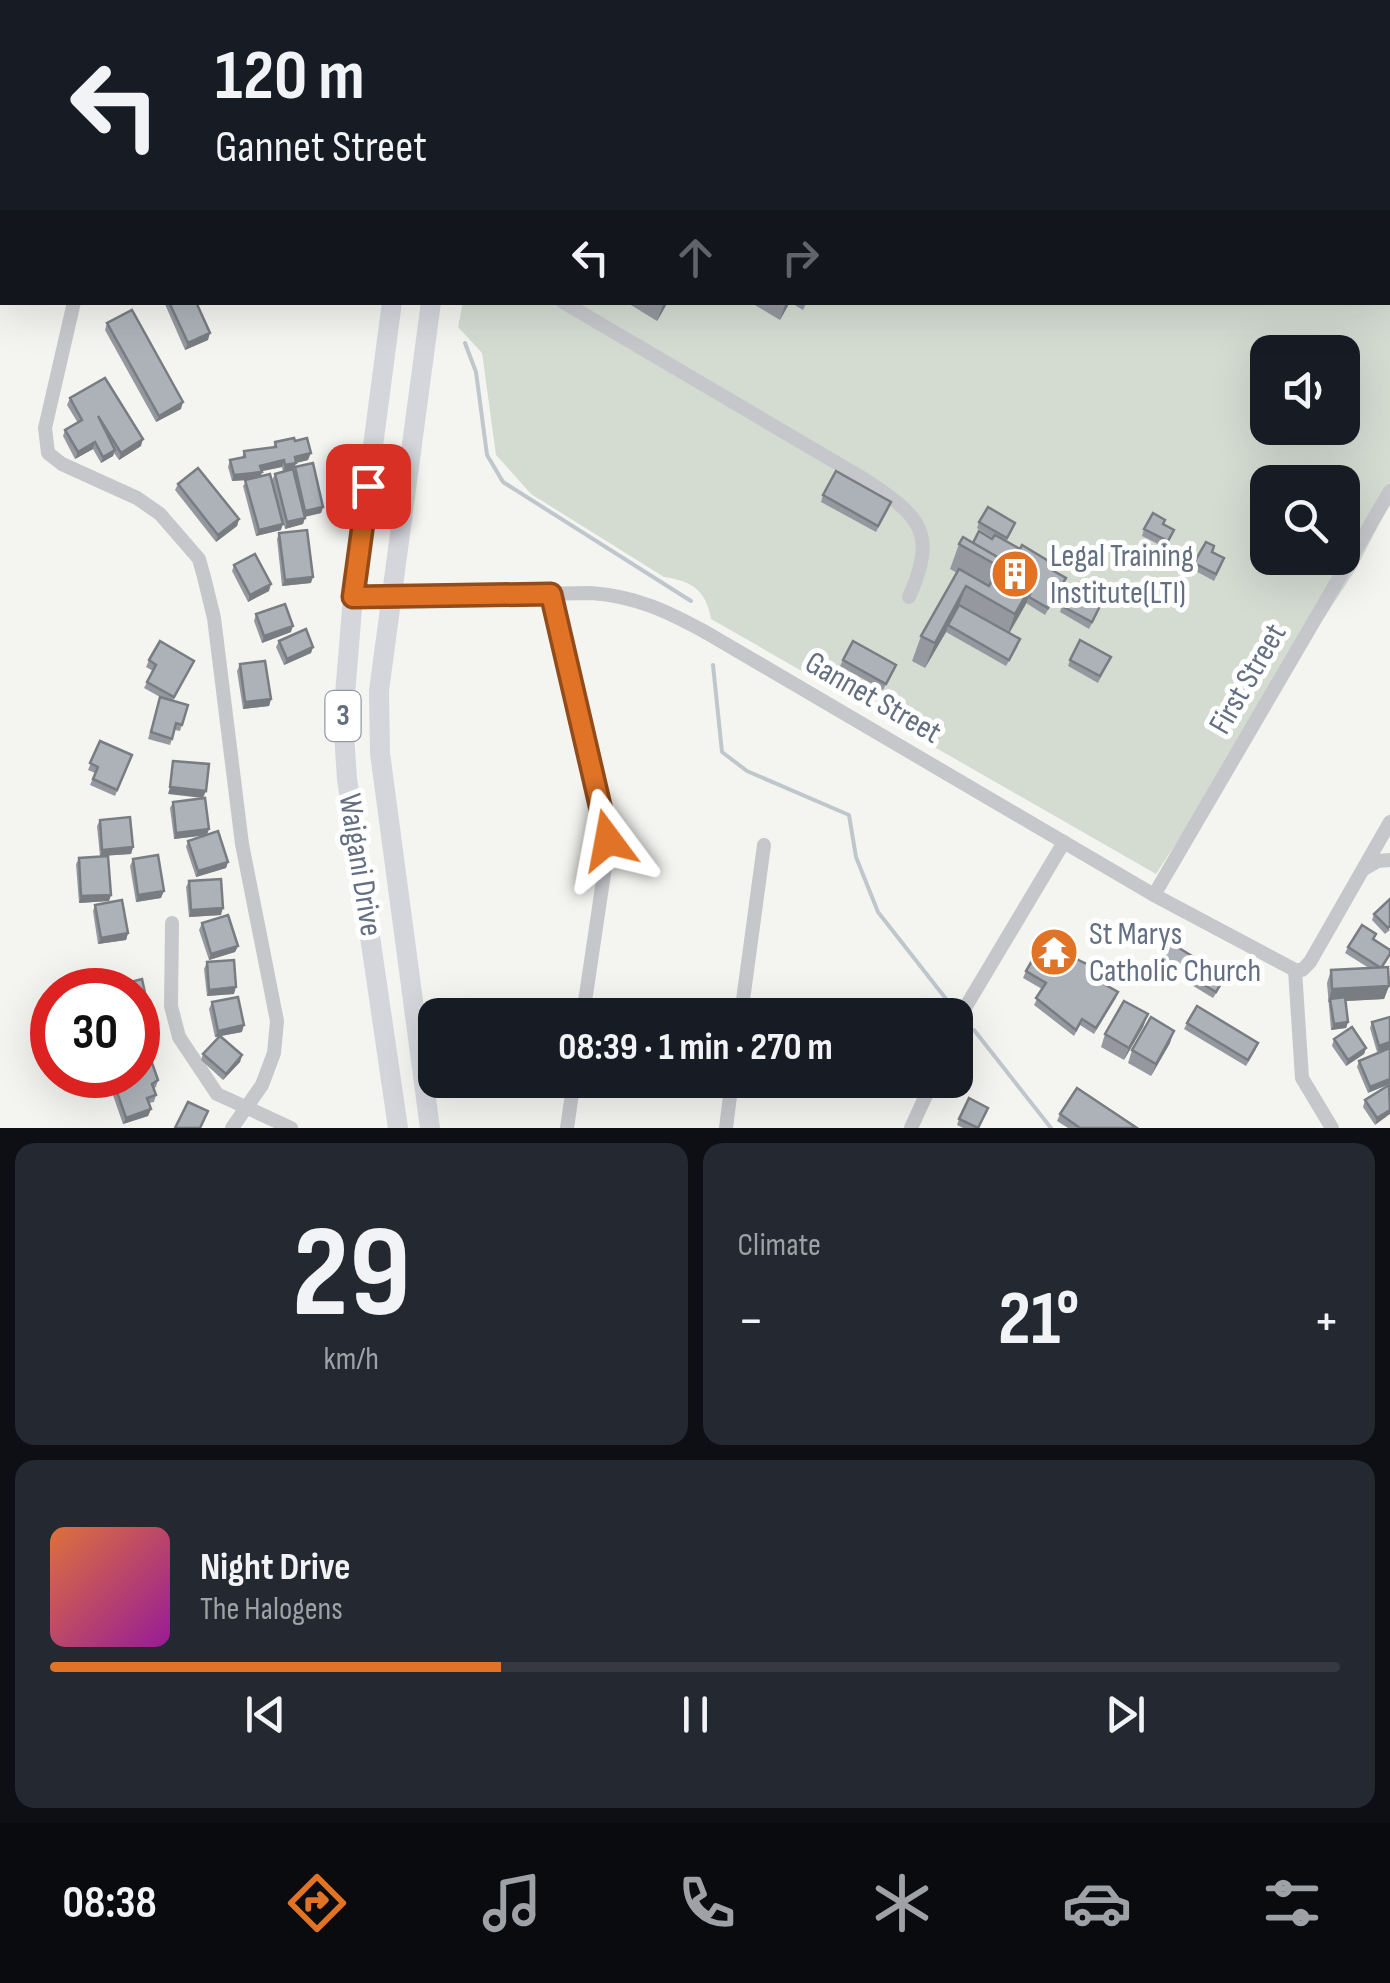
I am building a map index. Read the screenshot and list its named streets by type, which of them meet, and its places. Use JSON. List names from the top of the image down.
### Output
{
  "streets": {
    "highway": ["3", "Waigani Drive"],
    "street": ["First Street", "Gannet Street"]
  },
  "crossings": [
    ["First Street", "Gannet Street"],
    ["Gannet Street", "Waigani Drive"]
  ],
  "places": {
    "building": ["Legal Training Institute(LTI)"],
    "temple": ["St Marys Catholic Church"]
  },
  "page": {
    "turn": ["120 m", "Gannet Street"],
    "limit": "30",
    "trip": "08:39 · 1 min · 270 m",
    "tile": [
      ["29", "km/h"],
      "Climate"
    ],
    "heat": ["−", "21°", "+"],
    "song": ["Night Drive", "The Halogens"],
    "tabs": "08:38"
  }
}
